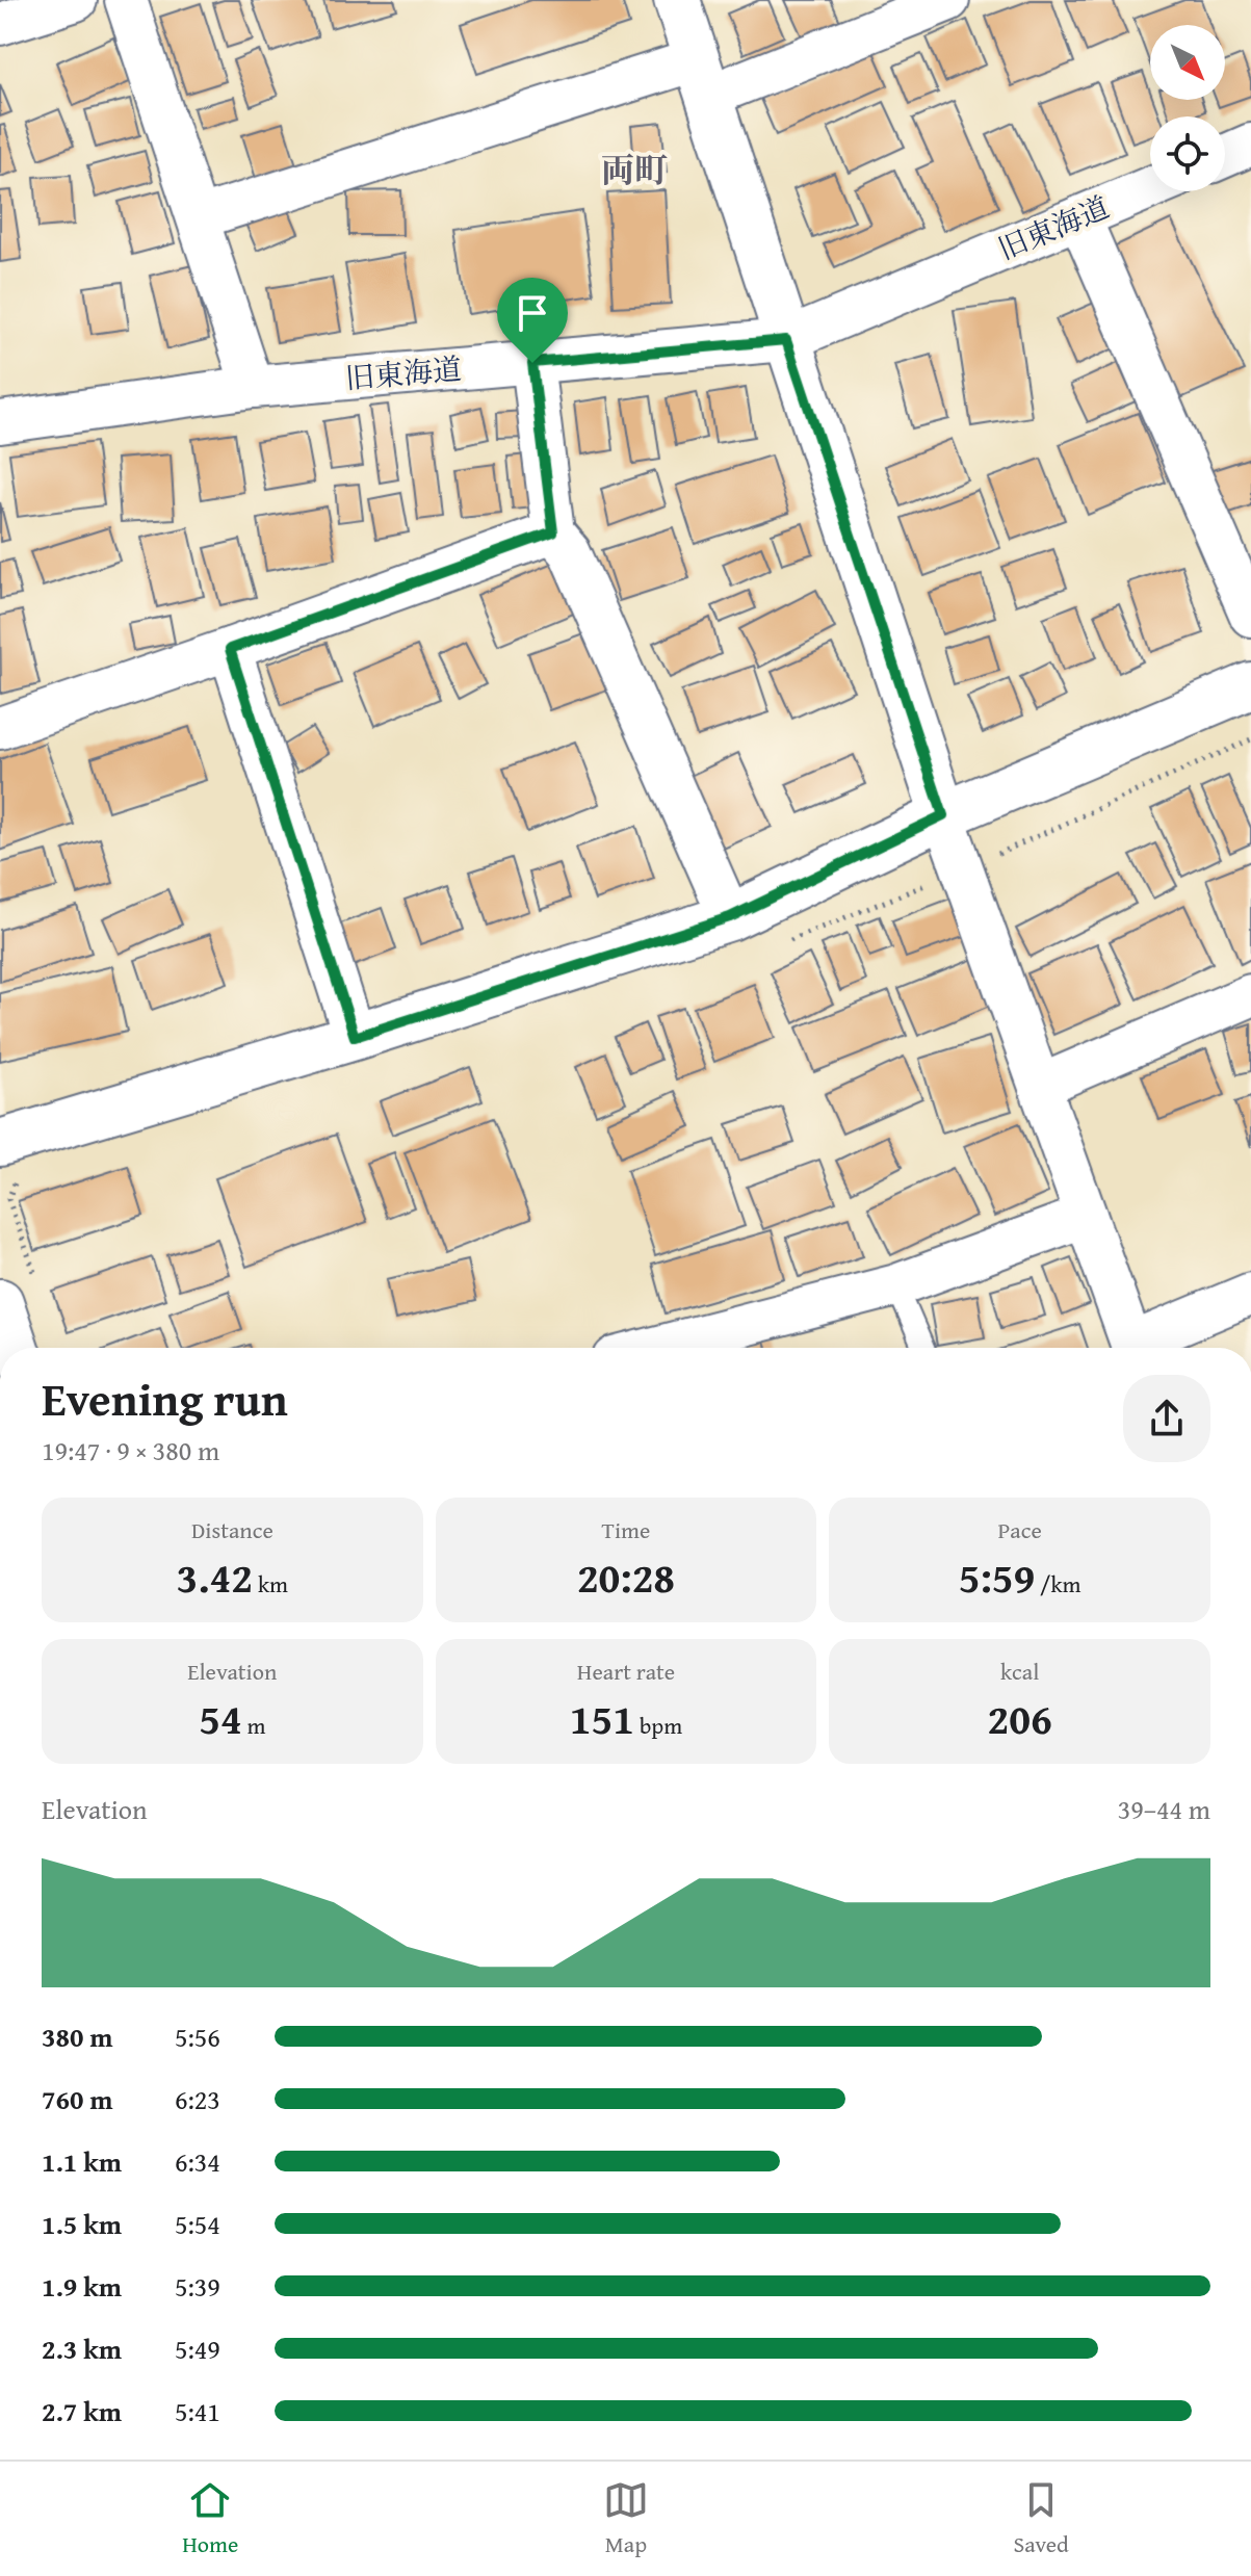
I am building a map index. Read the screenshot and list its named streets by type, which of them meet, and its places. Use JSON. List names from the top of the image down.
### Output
{
  "streets": {
    "street": ["旧東海道"]
  },
  "districts": ["両町"],
  "north": "bottom right",
  "page": {
    "heading": ["Evening run", "19:47 · 9 × 380 m"],
    "stats": [
      ["Distance", "3.42 km"],
      ["Time", "20:28"],
      ["Pace", "5:59 /km"],
      ["Elevation", "54 m"],
      ["Heart rate", "151 bpm"],
      ["kcal", "206"]
    ],
    "chart": ["Elevation", "39–44 m"],
    "list": [
      {
        "name": "380 m",
        "note": "5:56"
      },
      {
        "name": "760 m",
        "note": "6:23"
      },
      {
        "name": "1.1 km",
        "note": "6:34"
      },
      {
        "name": "1.5 km",
        "note": "5:54"
      },
      {
        "name": "1.9 km",
        "note": "5:39"
      },
      {
        "name": "2.3 km",
        "note": "5:49"
      },
      {
        "name": "2.7 km",
        "note": "5:41"
      }
    ],
    "tabs": ["Home", "Map", "Saved"]
  }
}
